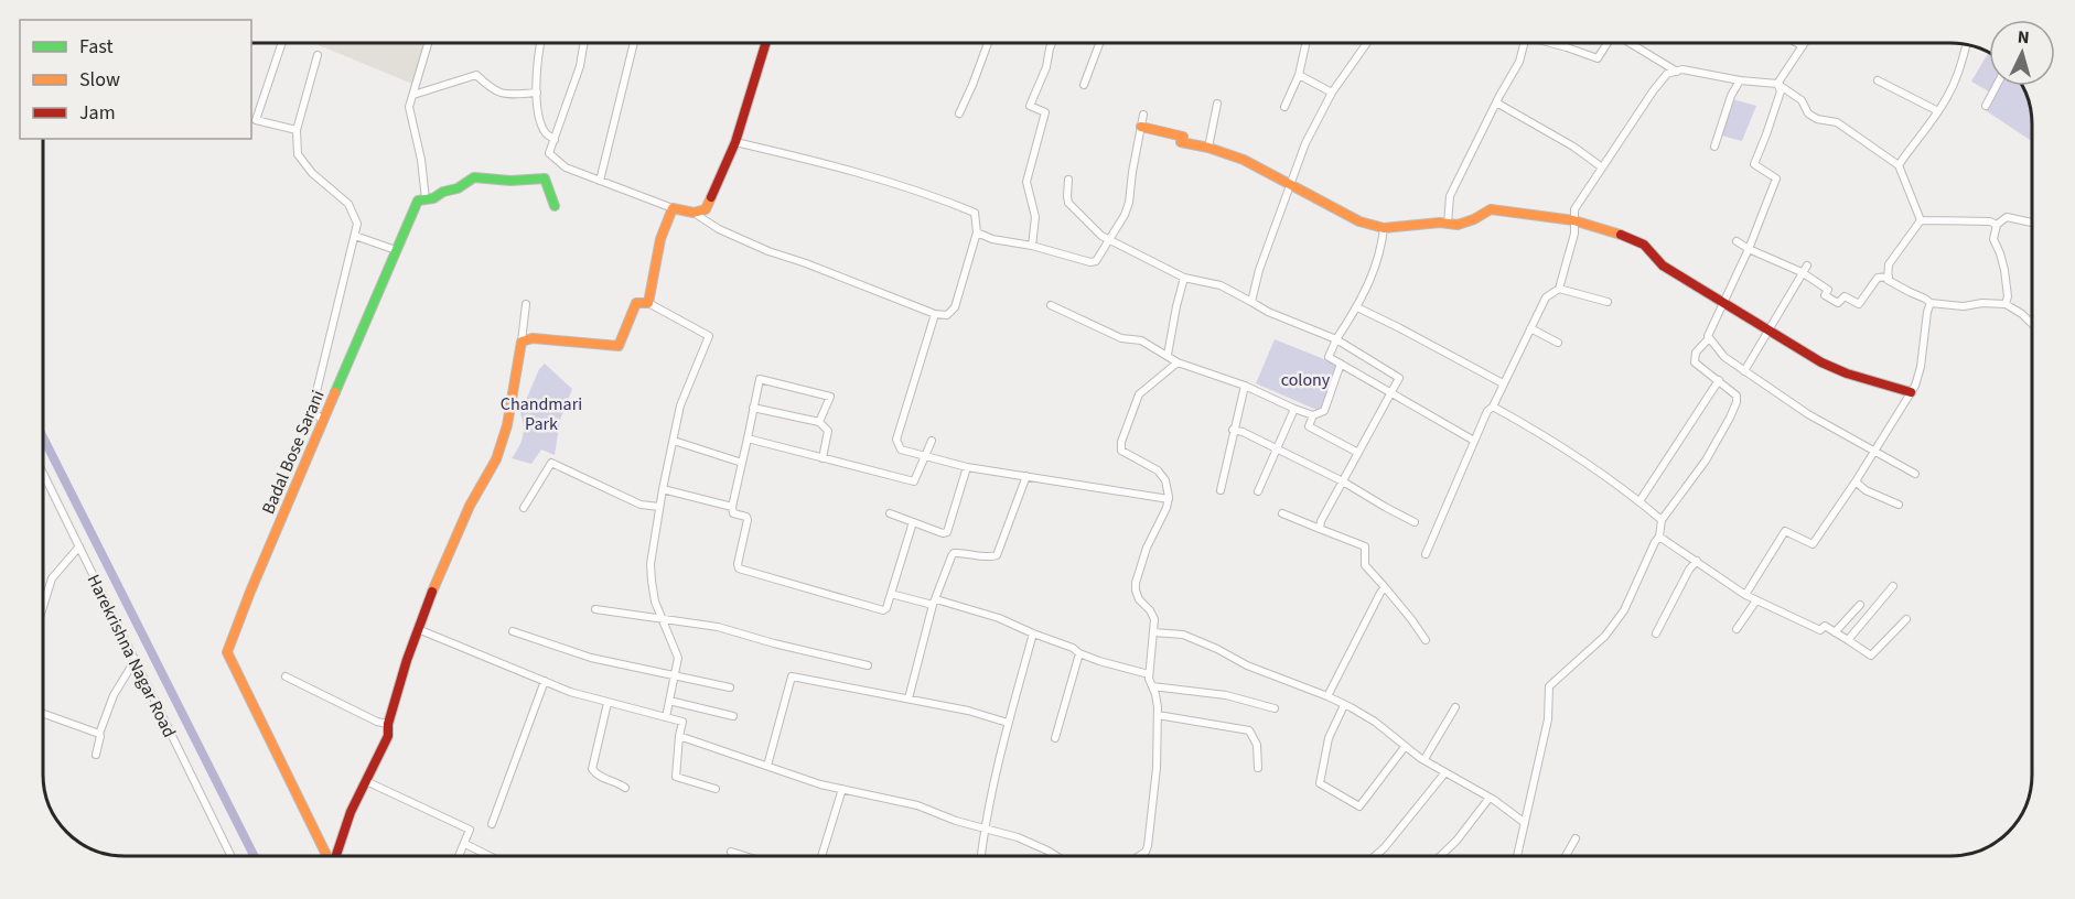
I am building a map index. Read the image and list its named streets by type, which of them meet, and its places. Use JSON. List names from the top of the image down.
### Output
{
  "streets": {
    "street": ["Badal Bose Sarani", "Harekrishna Nagar Road"]
  },
  "parks": ["colony", "Chandmari Park"],
  "legend": ["Fast", "Slow", "Jam"],
  "north": "top"
}
